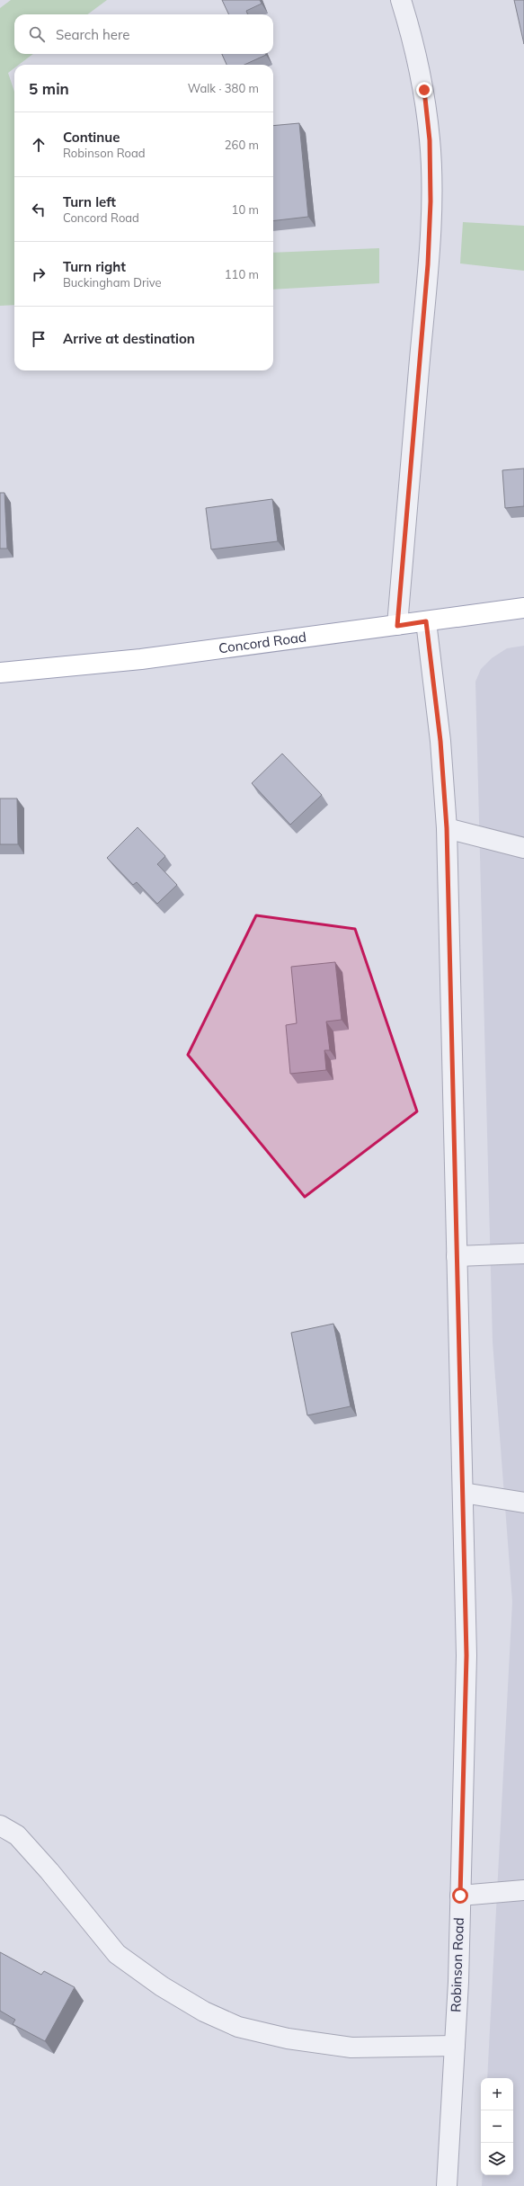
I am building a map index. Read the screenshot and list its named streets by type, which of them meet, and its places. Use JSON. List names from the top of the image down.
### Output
{
  "streets": {
    "main road": ["Concord Road"],
    "street": ["Robinson Road"]
  },
  "crossings": [
    ["Concord Road", "Robinson Road"]
  ],
  "page": {
    "search": "Search here",
    "heading": ["5 min", "Walk · 380 m"],
    "list": [
      ["Continue", "Robinson Road", "260 m"],
      ["Turn left", "Concord Road", "10 m"],
      ["Turn right", "Buckingham Drive", "110 m"],
      "Arrive at destination"
    ],
    "map_buttons": ["+", "−"]
  }
}
